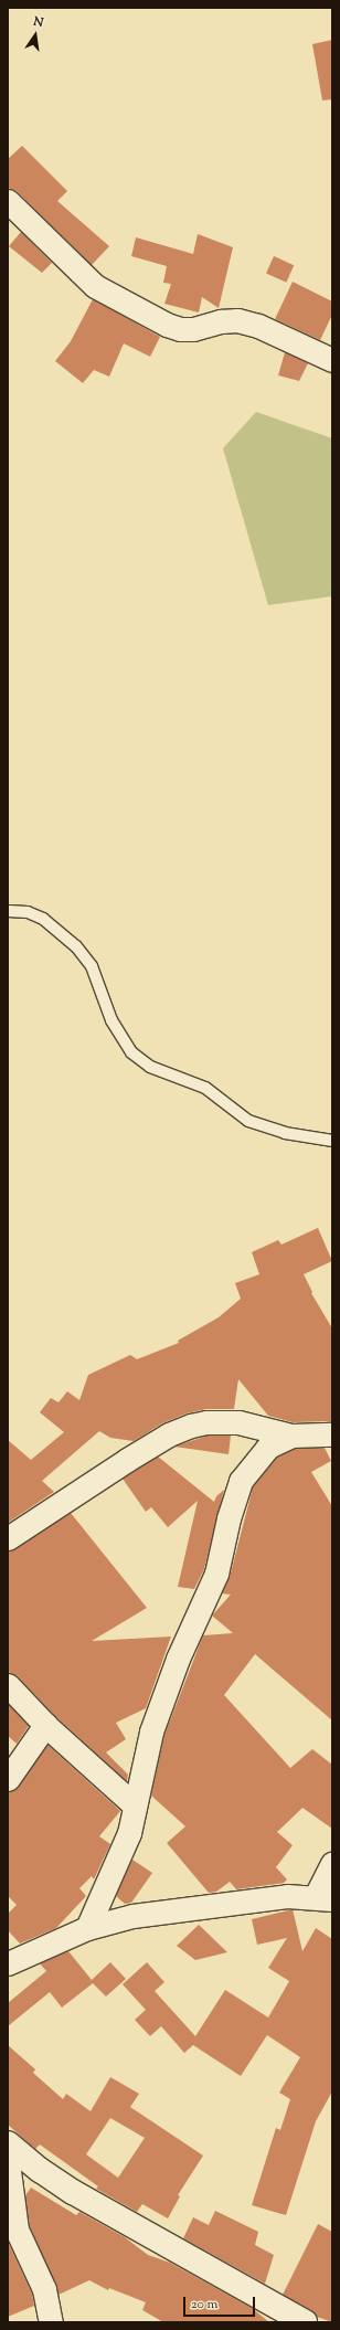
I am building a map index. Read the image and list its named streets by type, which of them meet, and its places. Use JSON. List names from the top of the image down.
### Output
{
  "scale_bar": "20 m",
  "north": "top"
}
